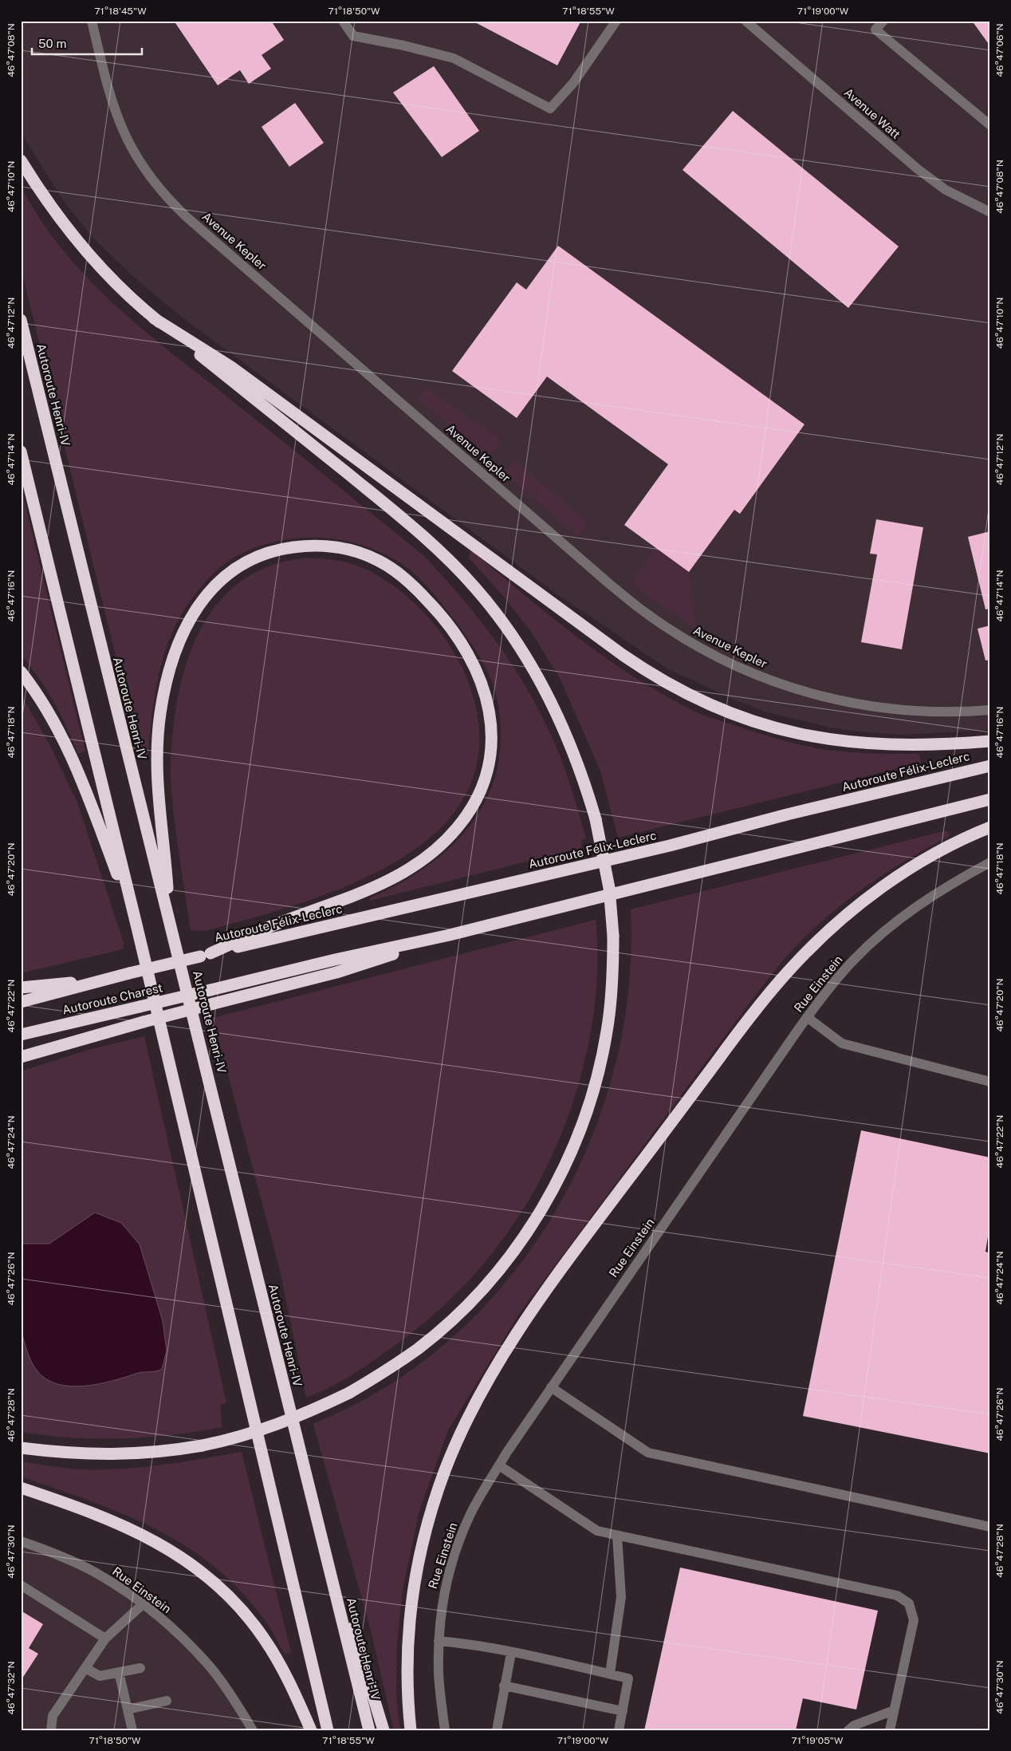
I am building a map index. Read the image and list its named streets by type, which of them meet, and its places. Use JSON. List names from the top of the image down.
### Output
{
  "streets": {
    "highway": ["Autoroute Henri-IV", "Autoroute Félix-Leclerc", "Autoroute Charest"],
    "street": ["Avenue Watt", "Avenue Kepler", "Rue Einstein"]
  },
  "crossings": [
    ["Autoroute Félix-Leclerc", "Autoroute Charest"]
  ],
  "scale_bar": "50 m",
  "coordinates": [
    "71°18'45\"W",
    "71°18'50\"W",
    "71°18'55\"W",
    "71°19'00\"W",
    "46°47'06\"N",
    "46°47'08\"N",
    "46°47'10\"N",
    "46°47'12\"N",
    "46°47'14\"N",
    "46°47'16\"N",
    "46°47'18\"N",
    "46°47'20\"N",
    "46°47'22\"N",
    "46°47'24\"N",
    "46°47'26\"N",
    "46°47'28\"N",
    "46°47'30\"N",
    "46°47'32\"N",
    "71°19'05\"W"
  ]
}
